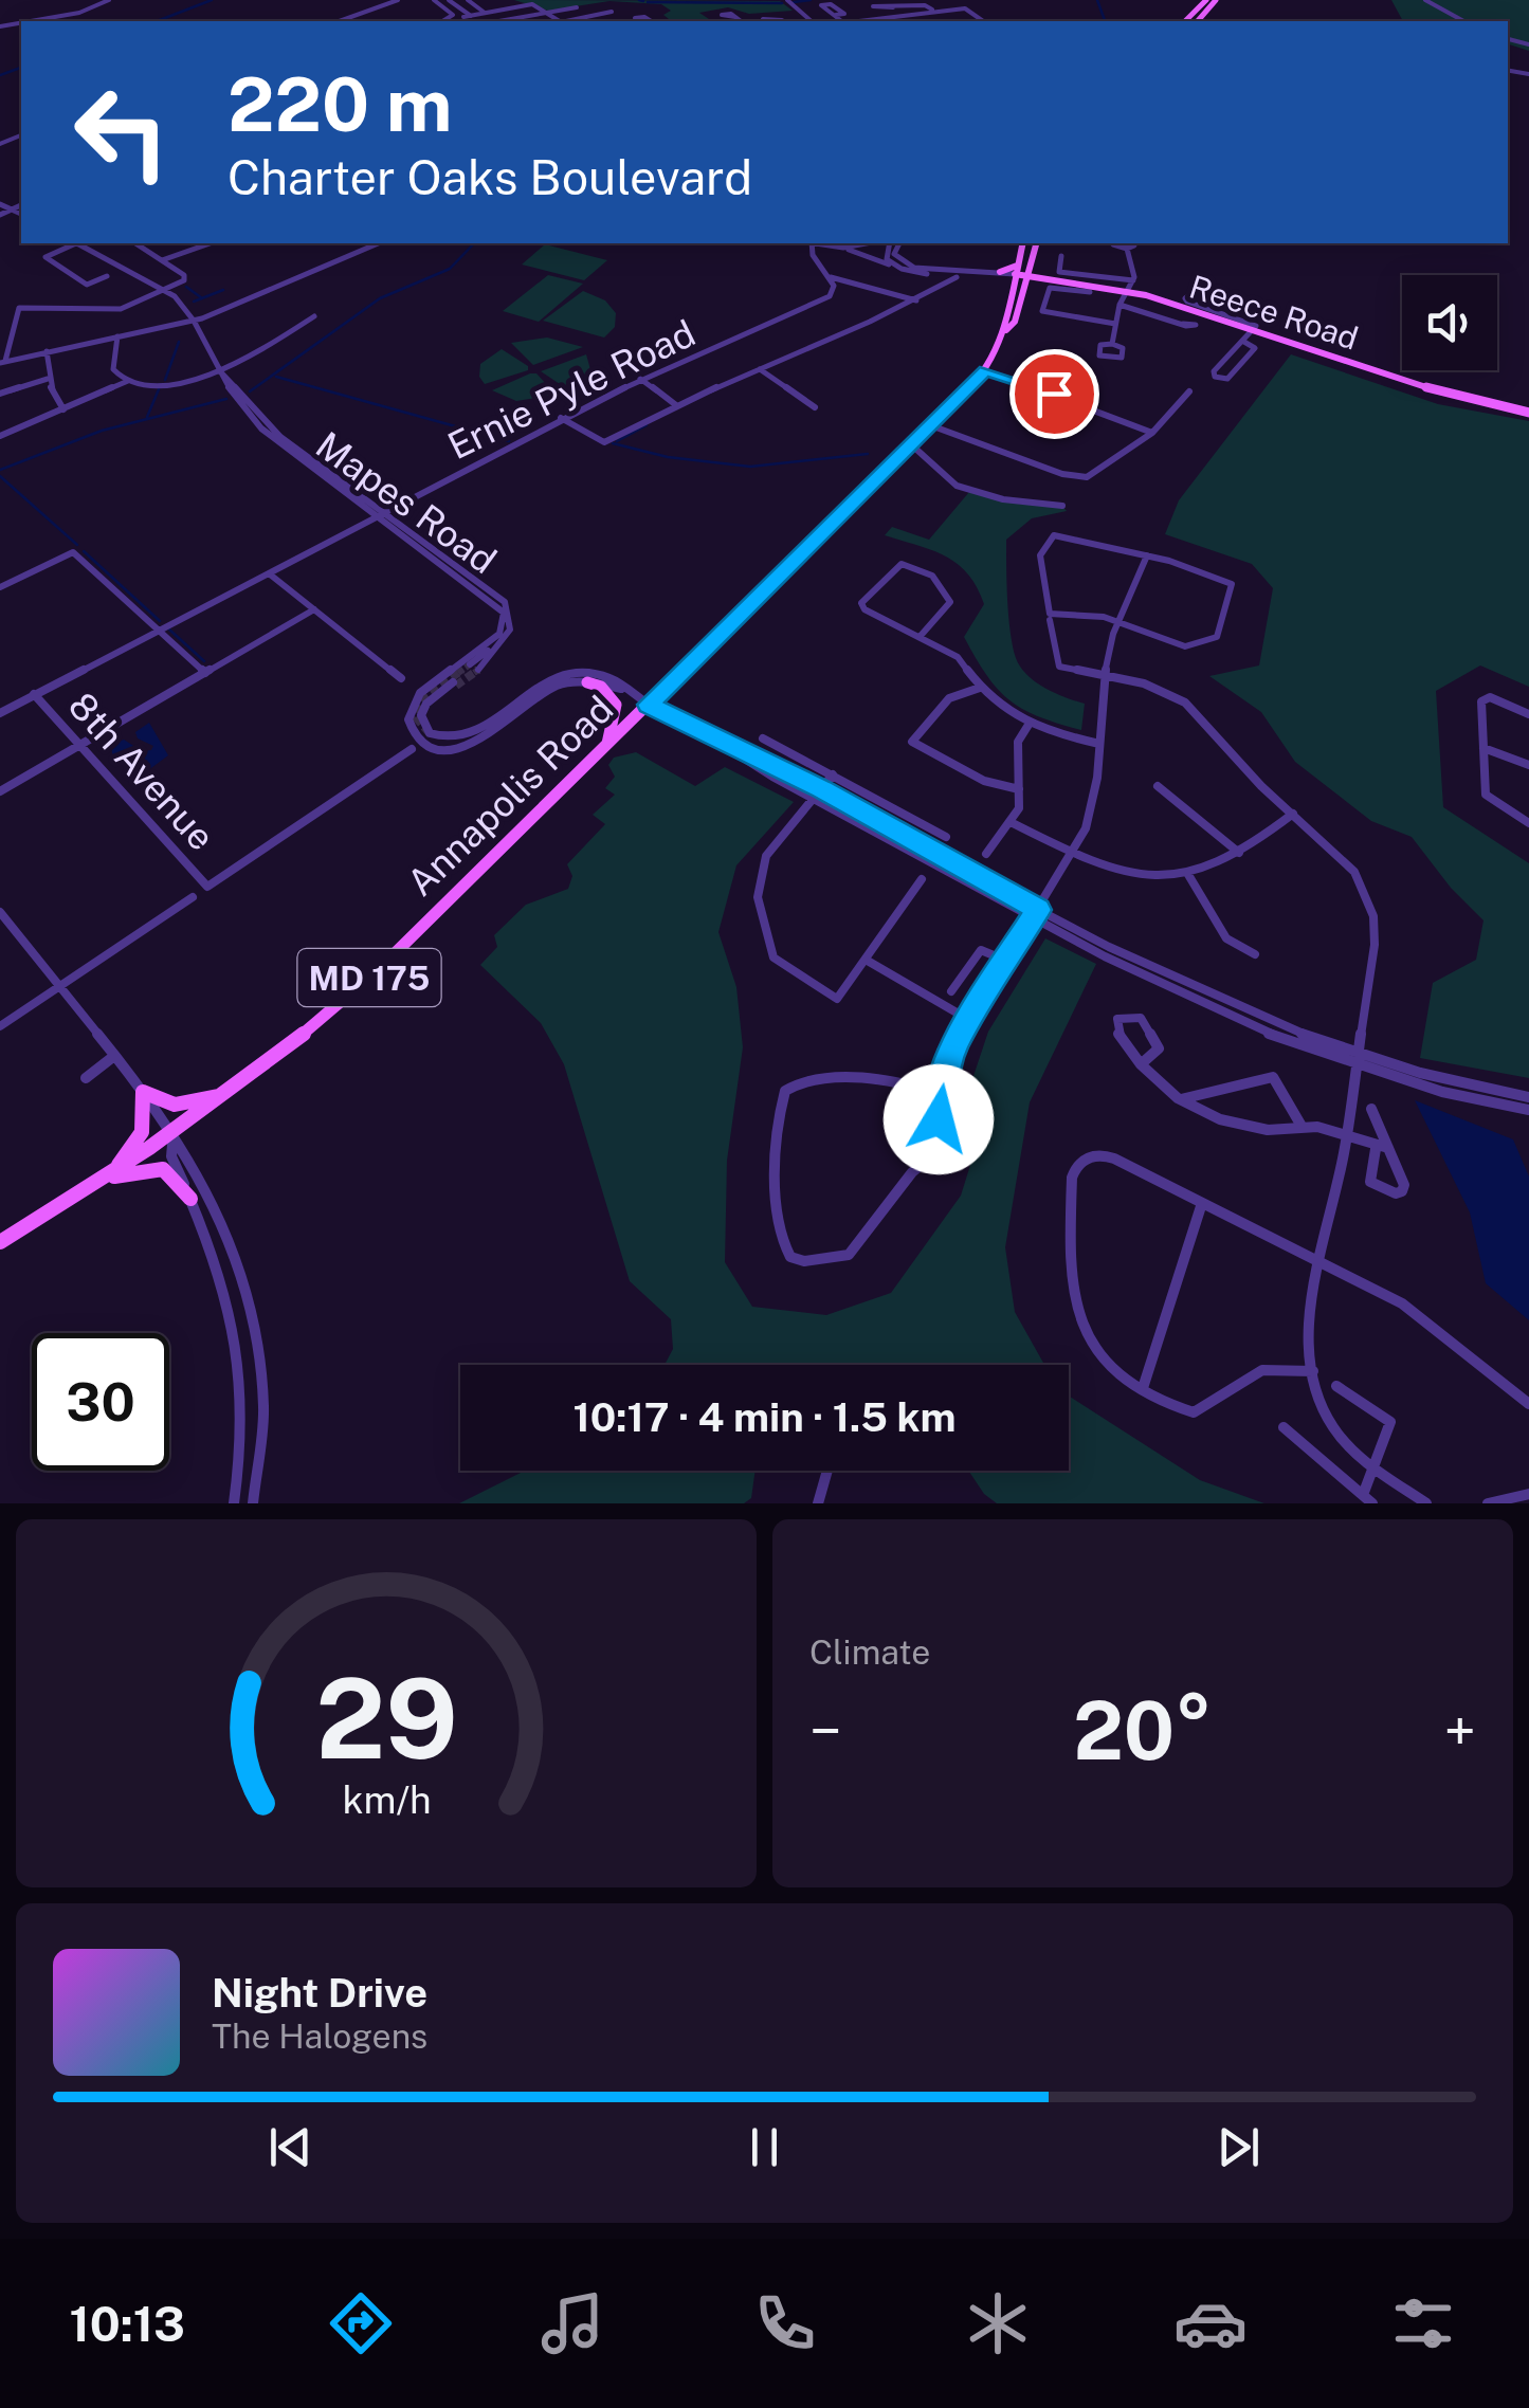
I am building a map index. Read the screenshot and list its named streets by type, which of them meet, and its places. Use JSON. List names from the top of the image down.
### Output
{
  "streets": {
    "main road": ["Reece Road", "Annapolis Road", "MD 175"],
    "street": ["Ernie Pyle Road", "Mapes Road", "8th Avenue"]
  },
  "crossings": [
    ["Reece Road", "Annapolis Road"],
    ["Ernie Pyle Road", "Mapes Road"],
    ["Ernie Pyle Road", "8th Avenue"],
    ["Mapes Road", "Annapolis Road"]
  ],
  "page": {
    "turn": ["220 m", "Charter Oaks Boulevard"],
    "limit": "30",
    "trip": "10:17 · 4 min · 1.5 km",
    "tile": "Climate",
    "heat": ["−", "20°", "+"],
    "song": ["Night Drive", "The Halogens"],
    "tabs": "10:13",
    "gauge": ["29", "km/h"]
  }
}
